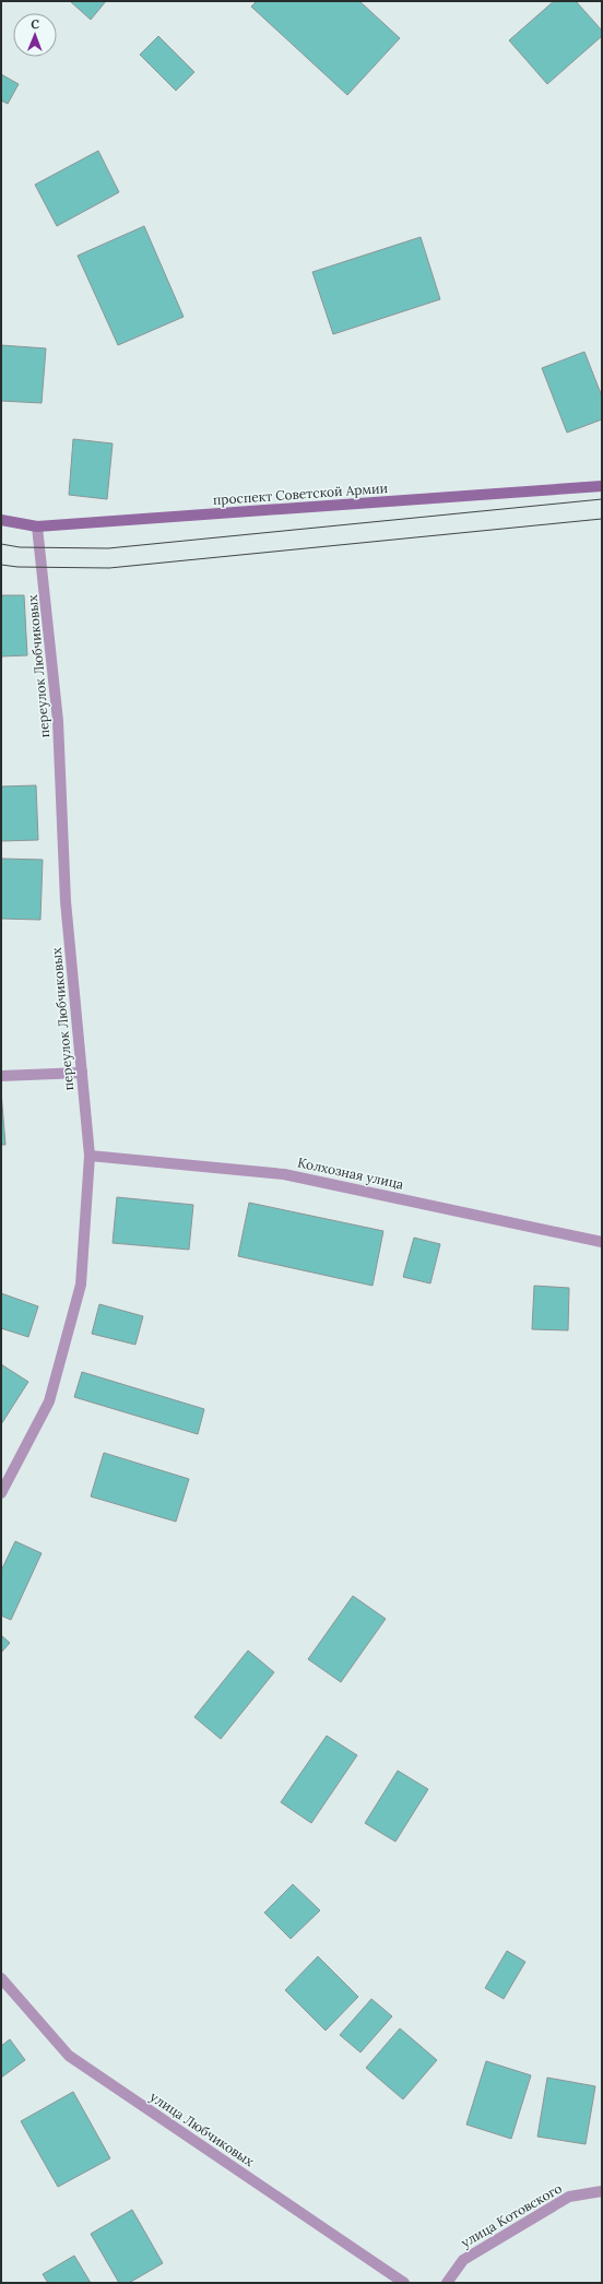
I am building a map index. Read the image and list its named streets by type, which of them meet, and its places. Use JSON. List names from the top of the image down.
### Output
{
  "streets": {
    "main road": ["проспект Советской Армии"],
    "street": [
      "переулок Любчиковых",
      "Колхозная улица",
      "улица Любчиковых",
      "улица Котовского"
    ]
  },
  "crossings": [
    ["проспект Советской Армии", "переулок Любчиковых"],
    ["переулок Любчиковых", "Колхозная улица"]
  ],
  "north": "top"
}
